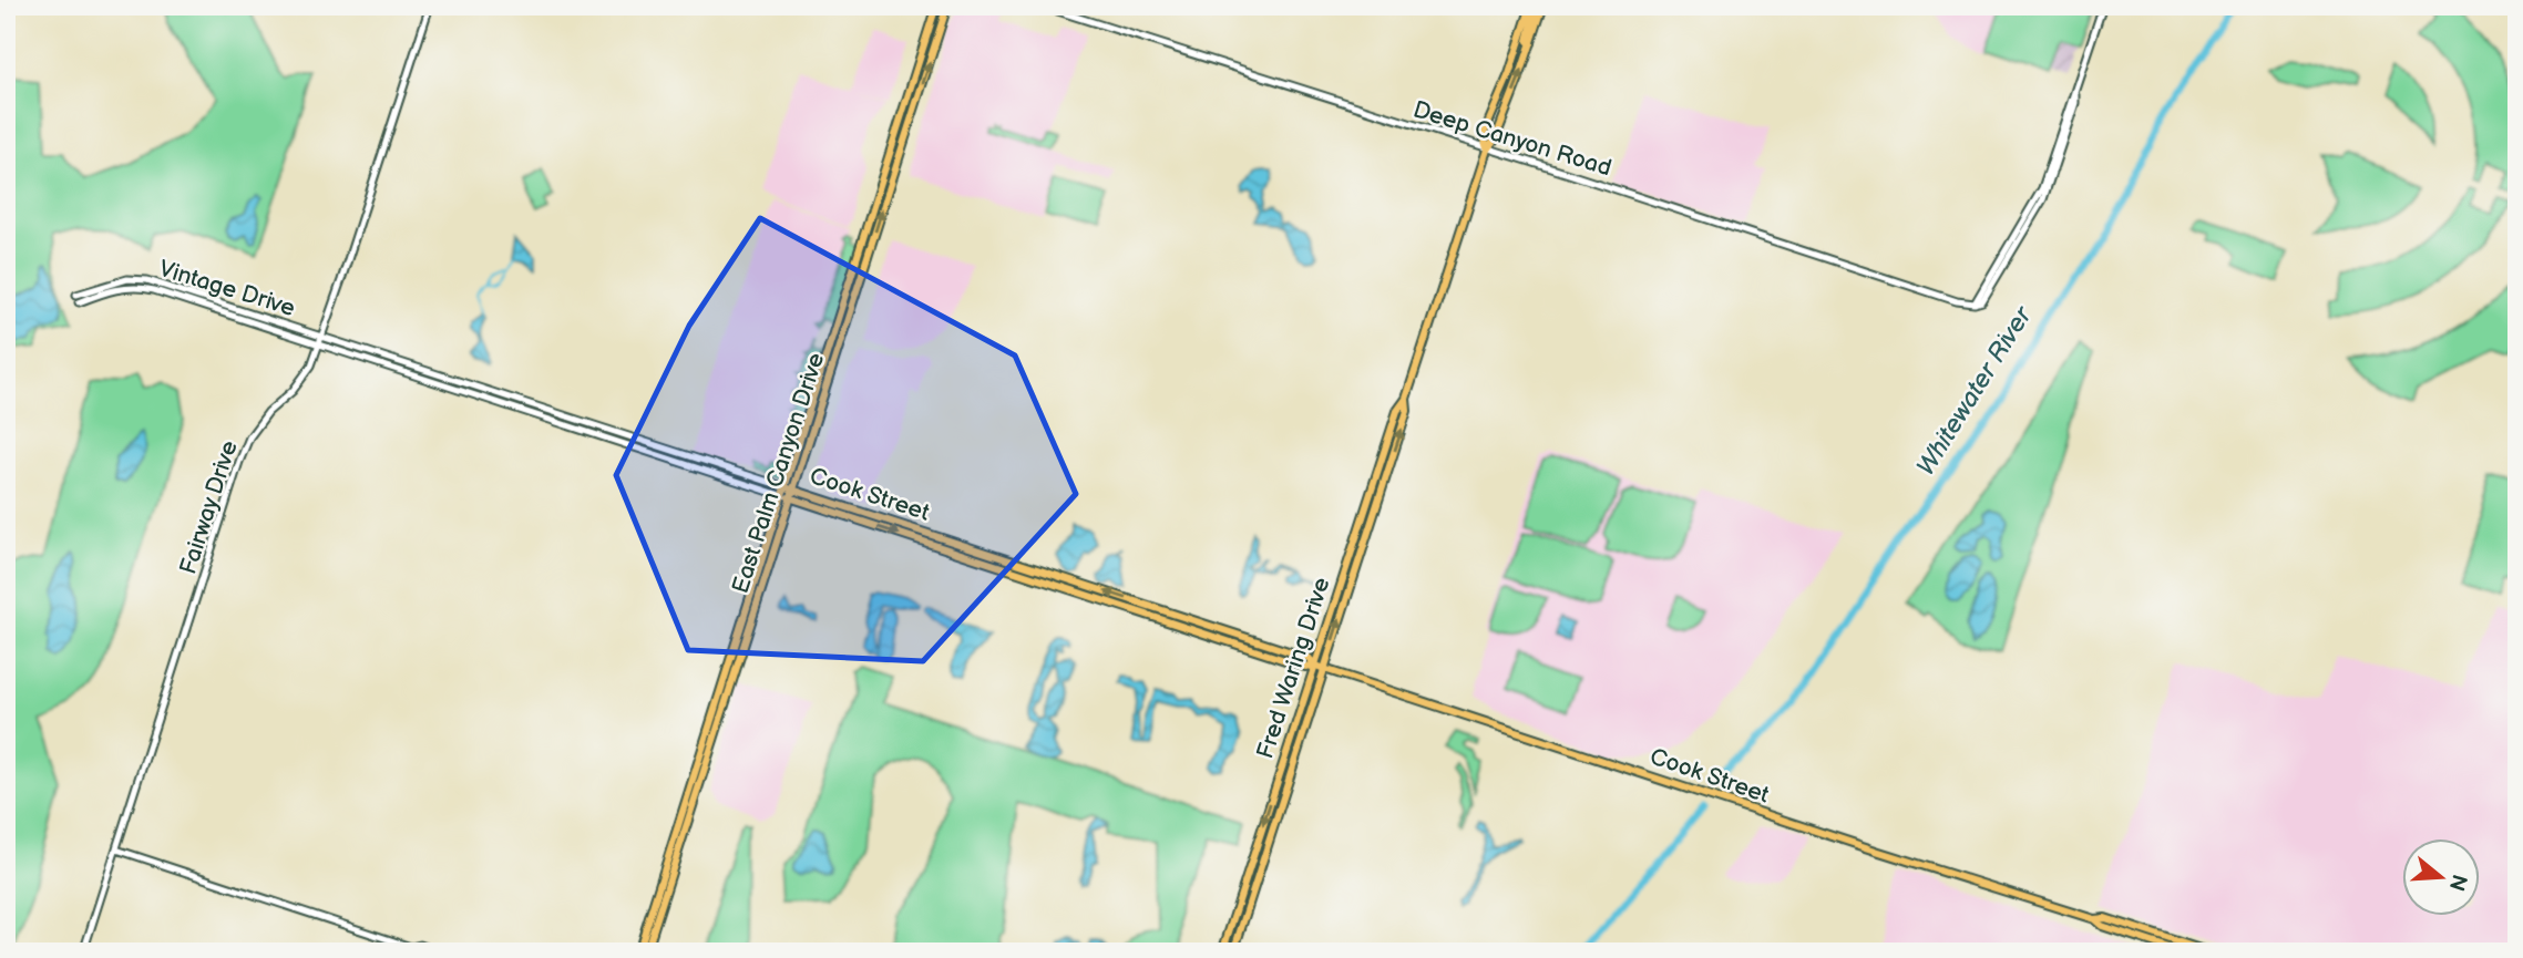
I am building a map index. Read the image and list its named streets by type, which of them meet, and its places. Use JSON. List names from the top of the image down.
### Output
{
  "streets": {
    "main road": ["East Palm Canyon Drive", "Cook Street", "Fred Waring Drive"],
    "street": ["Deep Canyon Road", "Vintage Drive", "Fairway Drive"]
  },
  "crossings": [
    ["Deep Canyon Road", "Fred Waring Drive"],
    ["Vintage Drive", "Cook Street"],
    ["Vintage Drive", "Fairway Drive"],
    ["East Palm Canyon Drive", "Cook Street"],
    ["Cook Street", "Fairway Drive"],
    ["Cook Street", "Fred Waring Drive"]
  ],
  "water": ["Whitewater River"],
  "north": "right"
}
